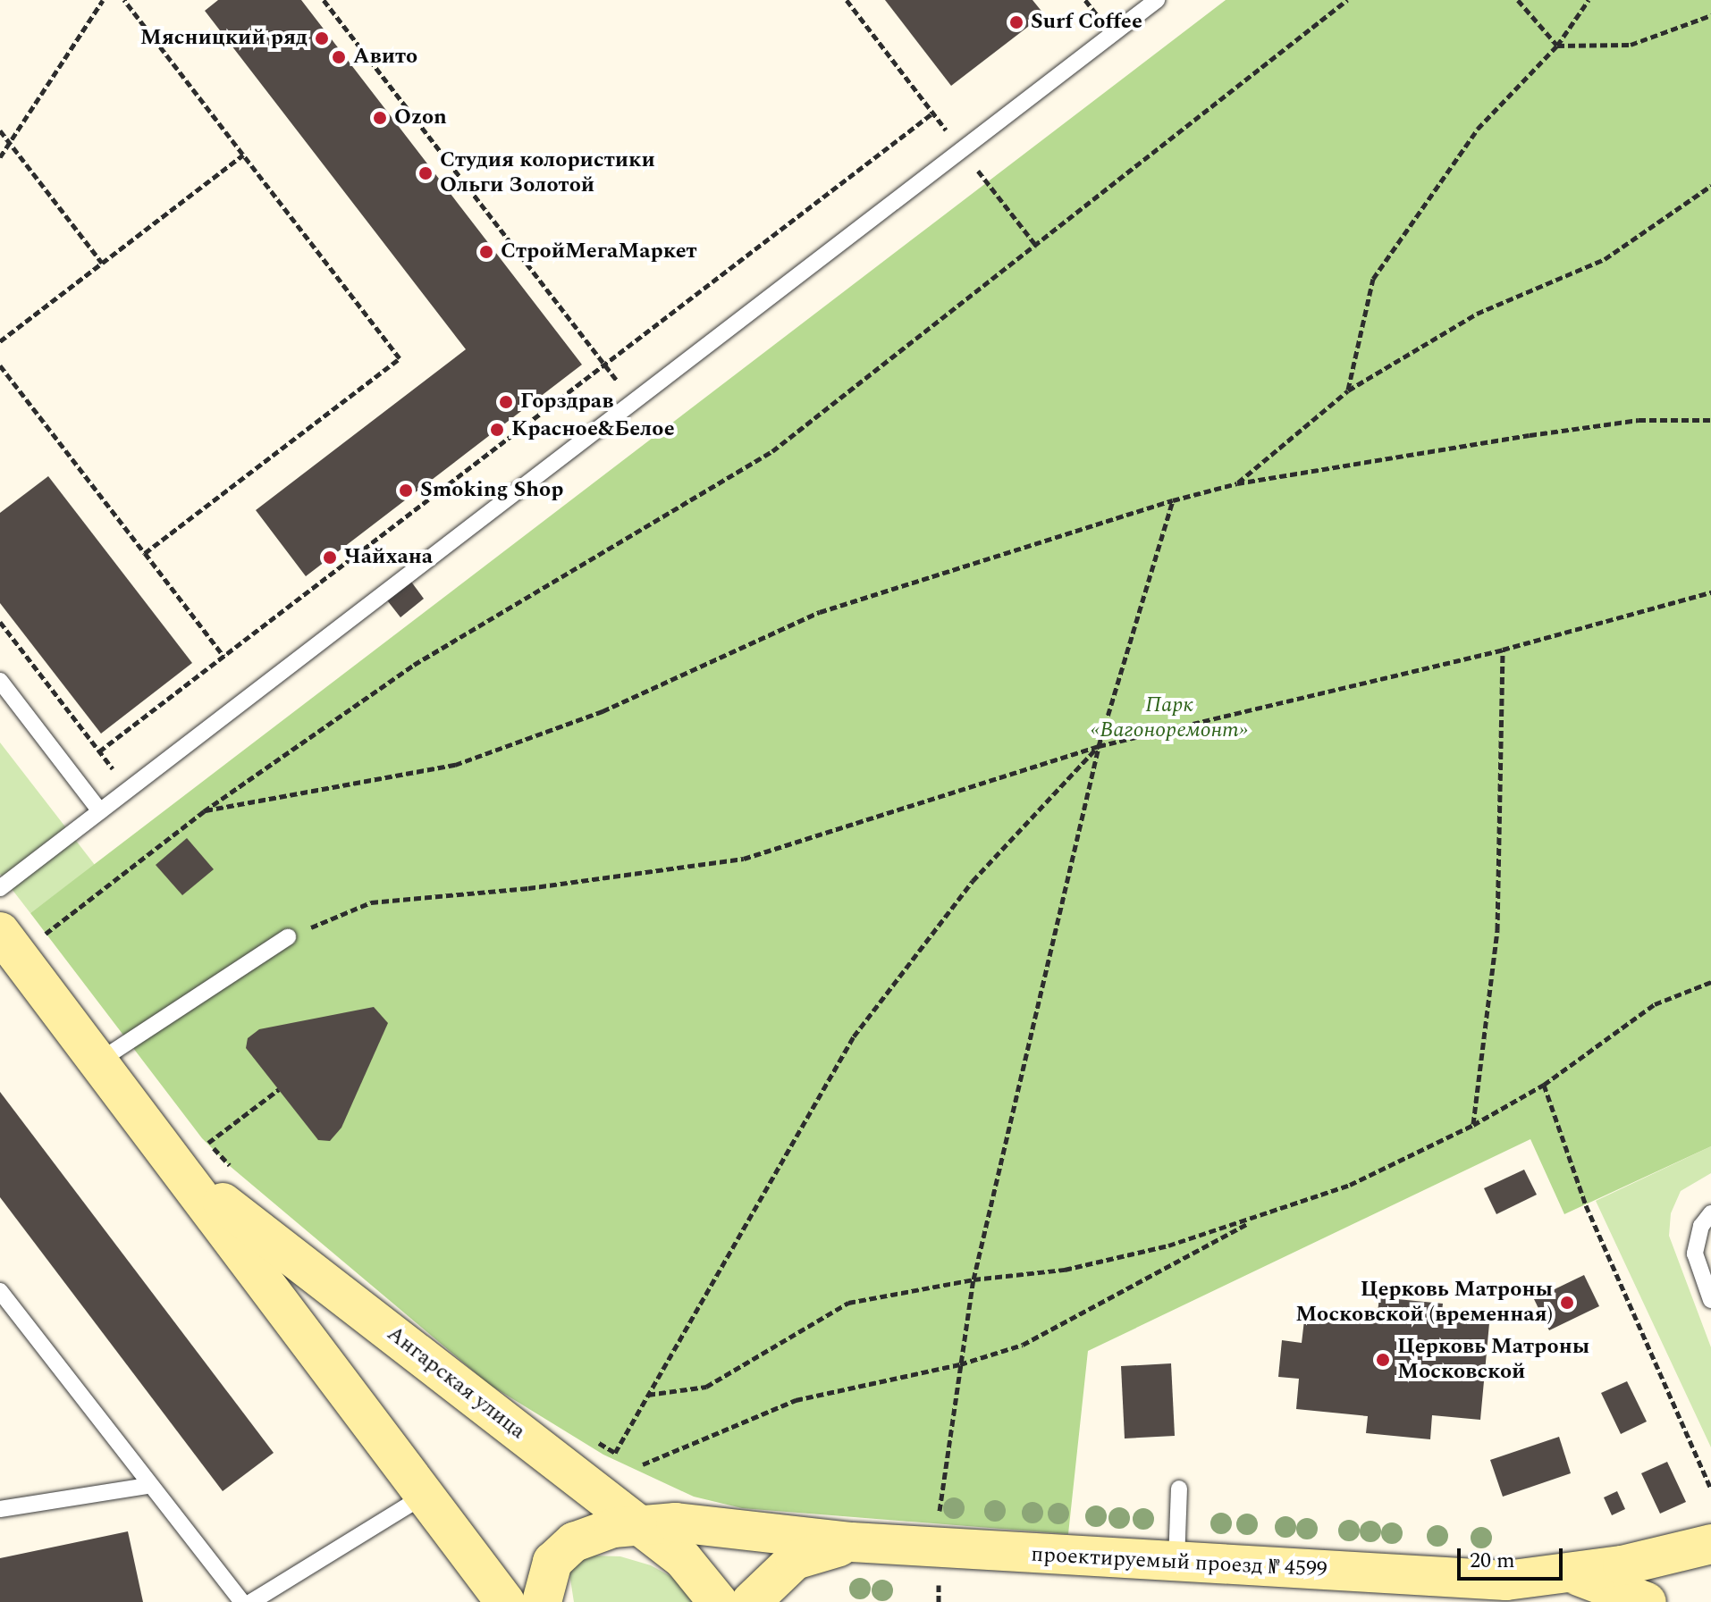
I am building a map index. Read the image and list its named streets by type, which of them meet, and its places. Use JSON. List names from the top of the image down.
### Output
{
  "streets": {
    "street": ["Ангарская улица", "проектируемый проезд № 4599"]
  },
  "crossings": [
    ["Ангарская улица", "проектируемый проезд № 4599"]
  ],
  "parks": ["Парк «Вагоноремонт»"],
  "places": [
    "Surf Coffee",
    "Мясницкий ряд",
    "Авито",
    "Ozon",
    "Студия колористики Ольги Золотой",
    "СтройМегаМаркет",
    "Горздрав",
    "Красное&Белое",
    "Smoking Shop",
    "Чайхана",
    "Церковь Матроны Московской (временная)",
    "Церковь Матроны Московской"
  ],
  "scale_bar": "20 m"
}
